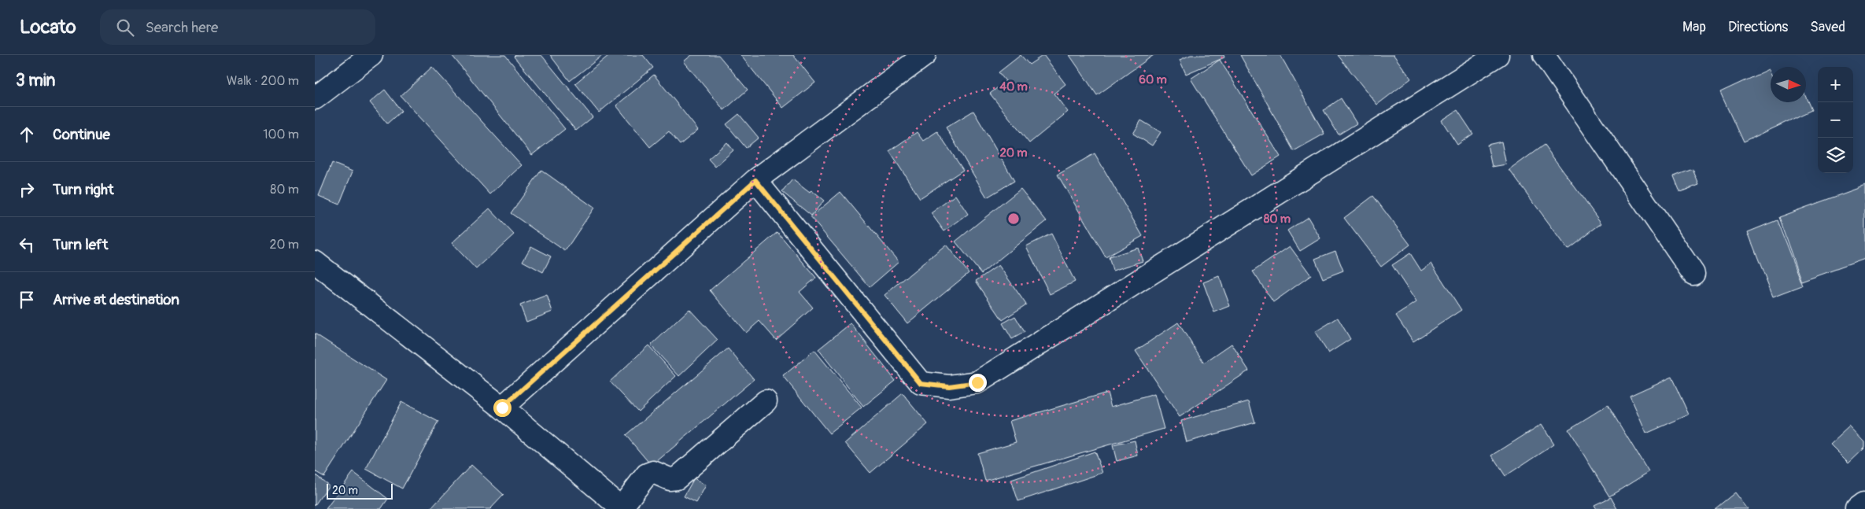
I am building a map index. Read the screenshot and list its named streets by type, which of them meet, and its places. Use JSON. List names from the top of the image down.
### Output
{
  "scale_bar": "20 m",
  "north": "right",
  "page": {
    "header": "Locato",
    "search": "Search here",
    "nav": ["Map", "Directions", "Saved"],
    "heading": ["3 min", "Walk · 200 m"],
    "map_buttons": ["+", "−"],
    "list": [
      ["Continue", "100 m"],
      ["Turn right", "80 m"],
      ["Turn left", "20 m"],
      "Arrive at destination"
    ],
    "scale": "20 m"
  },
  "rings": [
    "60 m",
    "40 m",
    "20 m",
    "80 m"
  ]
}
